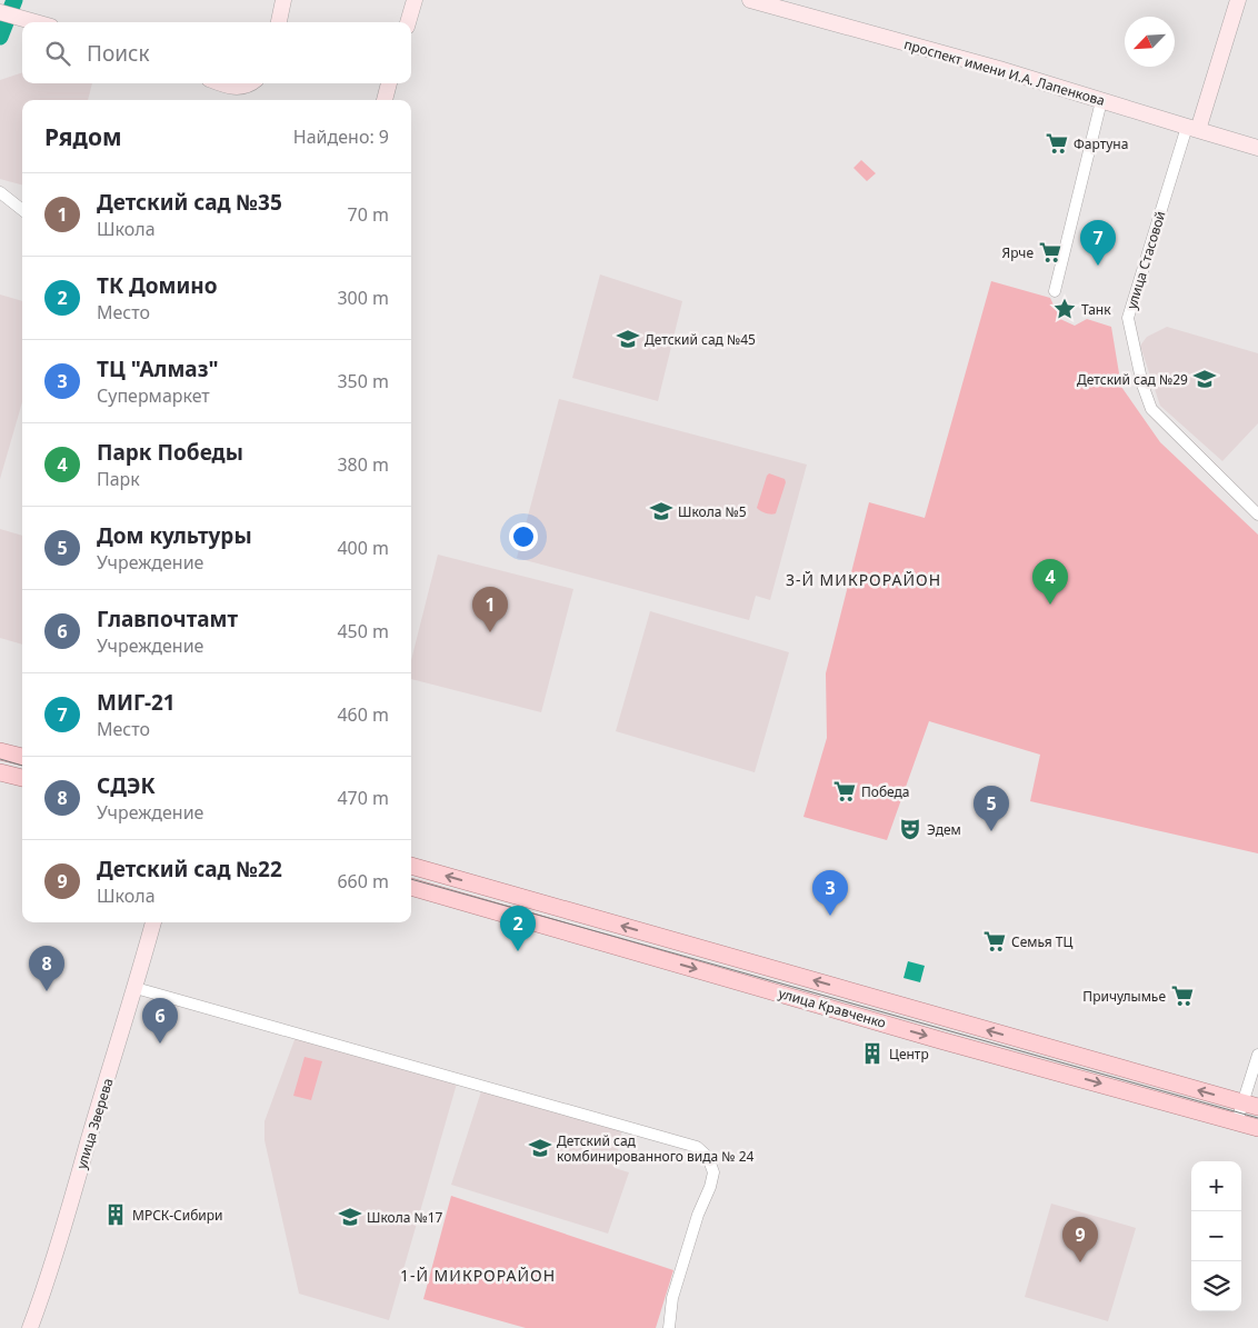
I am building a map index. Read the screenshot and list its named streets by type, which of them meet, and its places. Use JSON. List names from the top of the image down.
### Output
{
  "streets": {
    "main road": ["проспект имени И.А. Лапенкова", "улица Кравченко", "улица Зверева"],
    "street": ["улица Стасовой"]
  },
  "crossings": [
    ["проспект имени И.А. Лапенкова", "улица Стасовой"]
  ],
  "districts": ["3-Й МИКРОРАЙОН", "1-Й МИКРОРАЙОН"],
  "places": {
    "supermarket": [
      "Фартуна",
      "Ярче",
      "Победа",
      "Семья ТЦ",
      "Причулымье"
    ],
    "place": ["Танк"],
    "school or university": [
      "Детский сад №45",
      "Детский сад №29",
      "Школа №5",
      "Детский сад комбинированного вида № 24",
      "Школа №17"
    ],
    "theatre": ["Эдем"],
    "building": ["Центр", "МРСК-Сибири"]
  },
  "north": "bottom left",
  "page": {
    "search": "Поиск",
    "heading": ["Рядом", "Найдено: 9"],
    "list": [
      {
        "mark": "1",
        "name": "Детский сад №35",
        "note": "Школа",
        "value": "70 m"
      },
      {
        "mark": "2",
        "name": "ТК Домино",
        "note": "Место",
        "value": "300 m"
      },
      {
        "mark": "3",
        "name": "ТЦ \"Алмаз\"",
        "note": "Супермаркет",
        "value": "350 m"
      },
      {
        "mark": "4",
        "name": "Парк Победы",
        "note": "Парк",
        "value": "380 m"
      },
      {
        "mark": "5",
        "name": "Дом культуры",
        "note": "Учреждение",
        "value": "400 m"
      },
      {
        "mark": "6",
        "name": "Главпочтамт",
        "note": "Учреждение",
        "value": "450 m"
      },
      {
        "mark": "7",
        "name": "МИГ-21",
        "note": "Место",
        "value": "460 m"
      },
      {
        "mark": "8",
        "name": "СДЭК",
        "note": "Учреждение",
        "value": "470 m"
      },
      {
        "mark": "9",
        "name": "Детский сад №22",
        "note": "Школа",
        "value": "660 m"
      }
    ],
    "pins": [
      "7",
      "4",
      "1",
      "5",
      "3",
      "2",
      "8",
      "6",
      "9"
    ],
    "map_buttons": ["+", "−"]
  }
}
